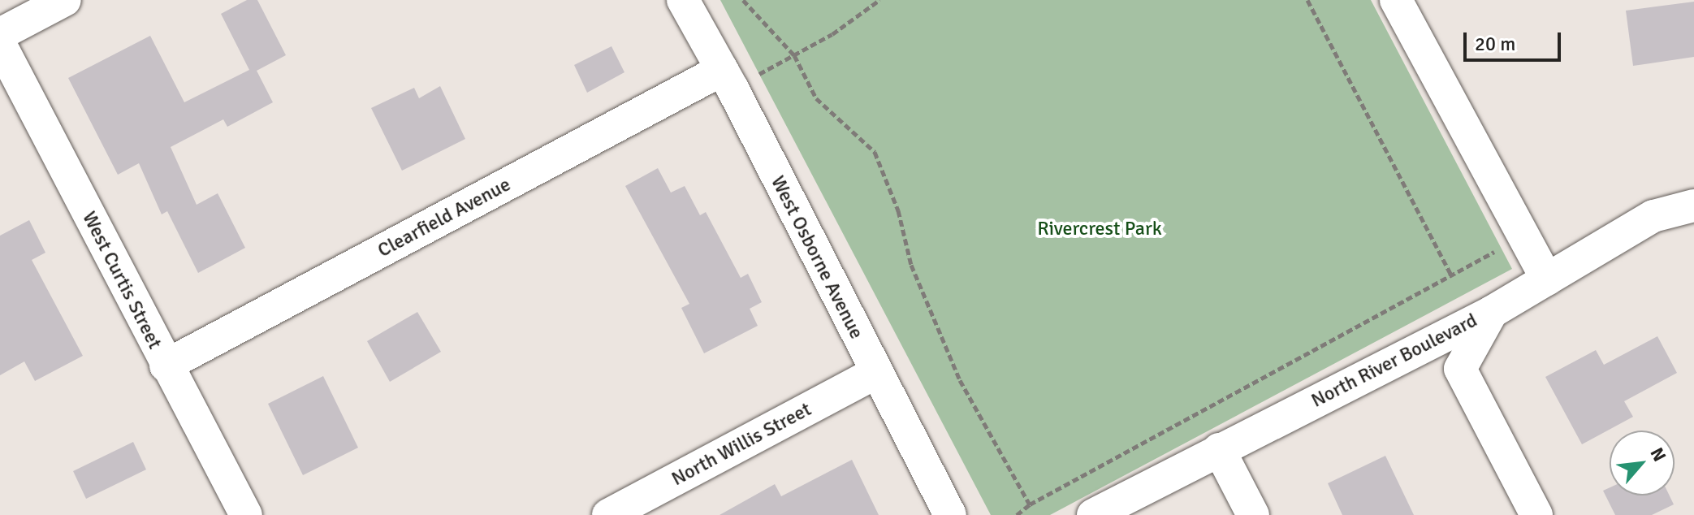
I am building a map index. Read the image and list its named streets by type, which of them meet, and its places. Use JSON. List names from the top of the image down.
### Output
{
  "streets": {
    "street": [
      "Clearfield Avenue",
      "West Osborne Avenue",
      "West Curtis Street",
      "North River Boulevard",
      "North Willis Street"
    ]
  },
  "crossings": [
    ["Clearfield Avenue", "West Osborne Avenue"],
    ["Clearfield Avenue", "West Curtis Street"],
    ["West Osborne Avenue", "North Willis Street"]
  ],
  "parks": ["Rivercrest Park"],
  "scale_bar": "20 m",
  "north": "top right"
}
